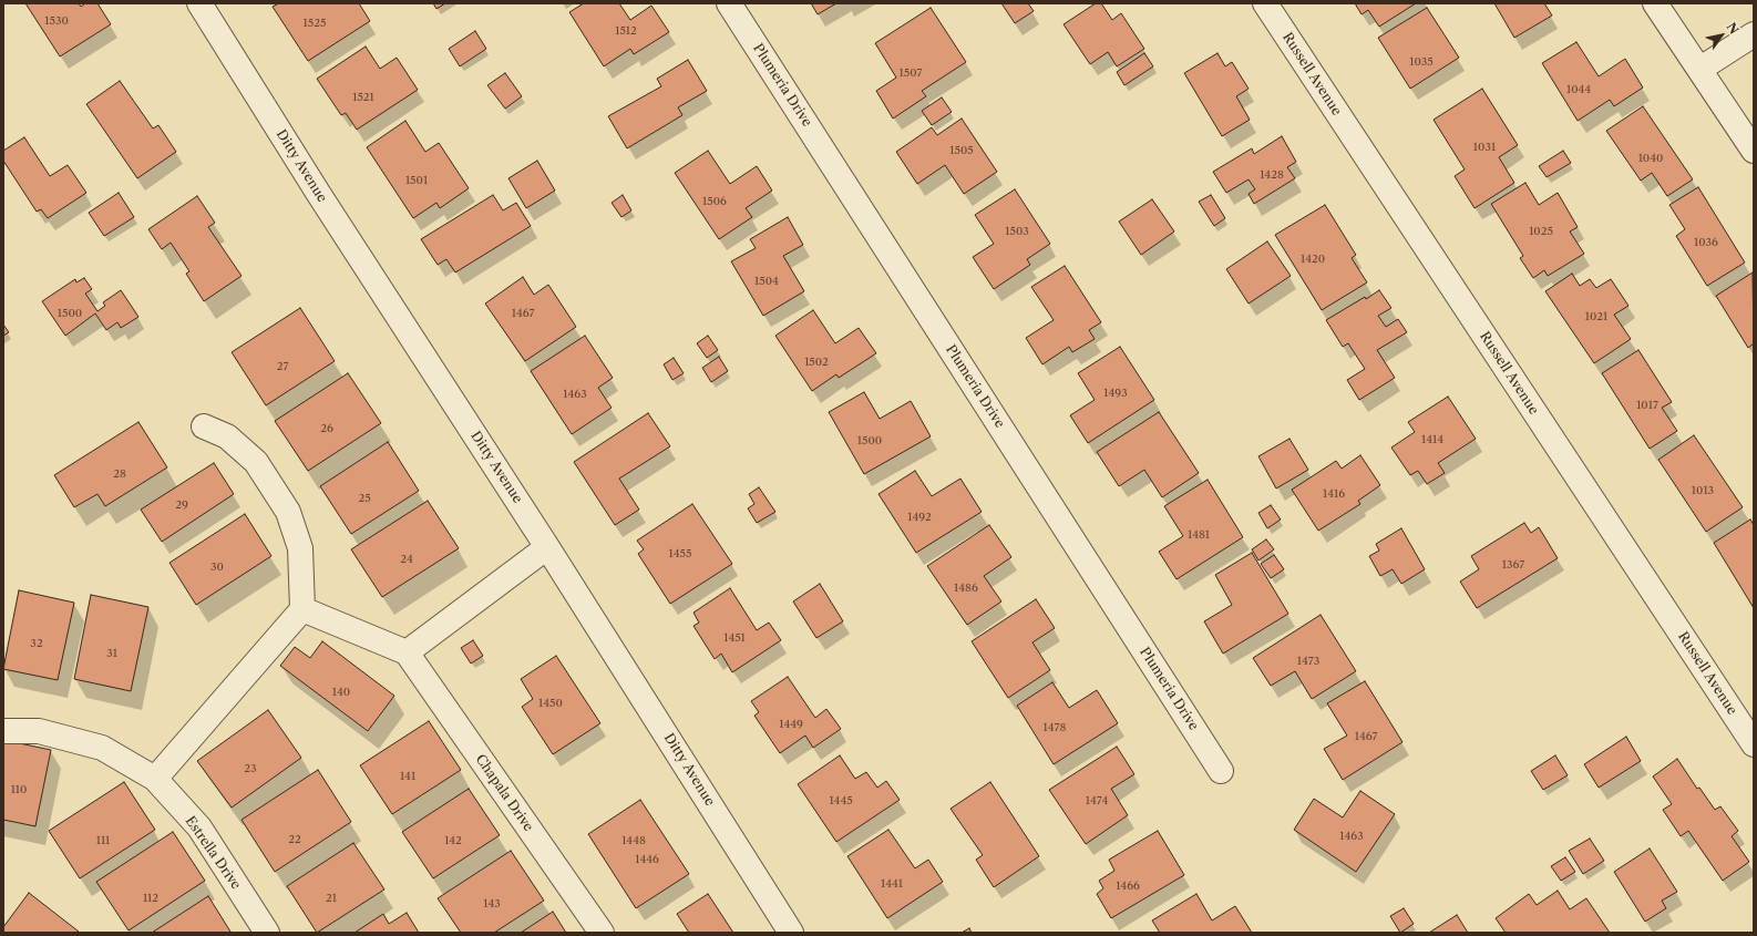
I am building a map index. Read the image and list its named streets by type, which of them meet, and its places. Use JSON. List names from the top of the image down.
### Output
{
  "streets": {
    "street": [
      "Russell Avenue",
      "Plumeria Drive",
      "Ditty Avenue",
      "Chapala Drive",
      "Estrella Drive"
    ]
  },
  "house_numbers": [
    "1530",
    "1525",
    "1512",
    "1035",
    "1507",
    "1044",
    "1521",
    "1031",
    "1505",
    "1040",
    "1428",
    "1501",
    "1506",
    "1503",
    "1025",
    "1036",
    "1420",
    "1504",
    "1500",
    "1467",
    "1021",
    "1502",
    "27",
    "1493",
    "1463",
    "1017",
    "26",
    "1414",
    "1500",
    "28",
    "1013",
    "1416",
    "25",
    "29",
    "1492",
    "1481",
    "1455",
    "24",
    "1367",
    "30",
    "1486",
    "1451",
    "32",
    "31",
    "1473",
    "140",
    "1450",
    "1449",
    "1478",
    "1467",
    "23",
    "141",
    "110",
    "1445",
    "1474",
    "1463",
    "22",
    "111",
    "142",
    "1448",
    "1446",
    "1441",
    "1466",
    "112",
    "21",
    "143"
  ],
  "north": "top right"
}
